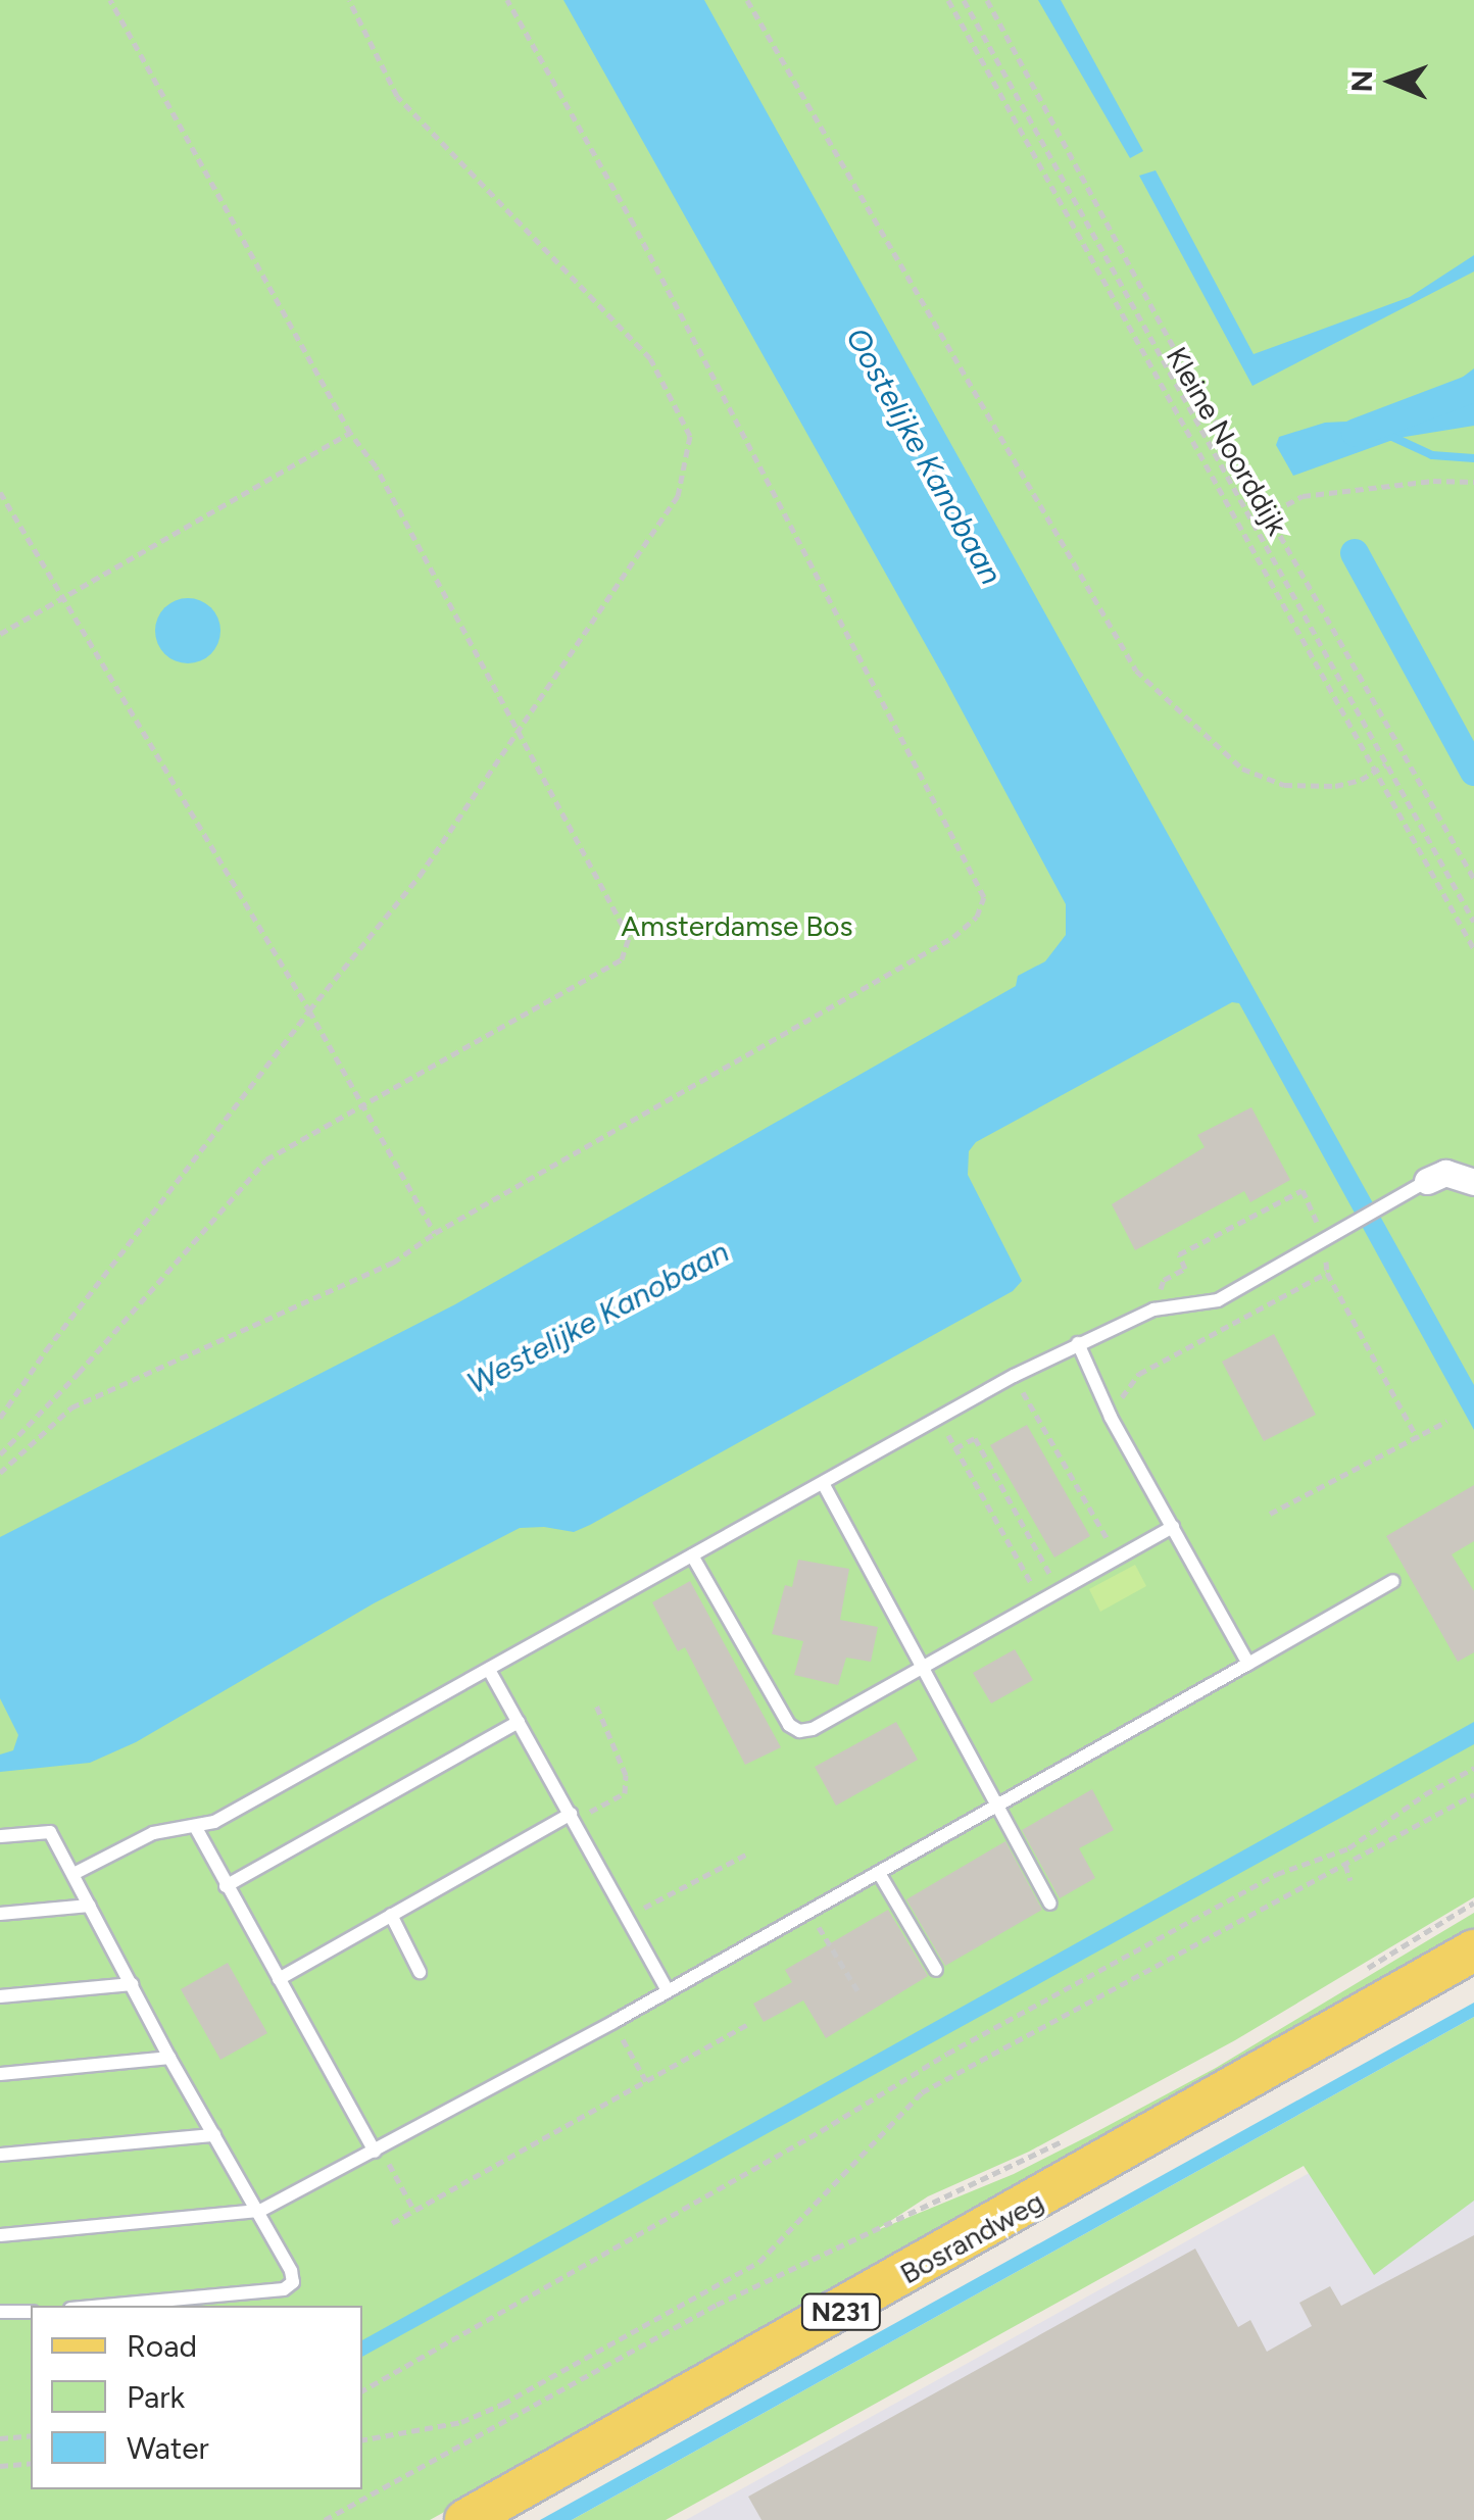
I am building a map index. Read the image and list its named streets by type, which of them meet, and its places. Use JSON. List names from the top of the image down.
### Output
{
  "streets": {
    "main road": ["Bosrandweg", "N231"],
    "path": ["Kleine Noorddijk"]
  },
  "water": ["Oostelijke Kanobaan", "Westelijke Kanobaan"],
  "parks": ["Amsterdamse Bos"],
  "legend": ["Road", "Park", "Water"],
  "north": "left"
}
